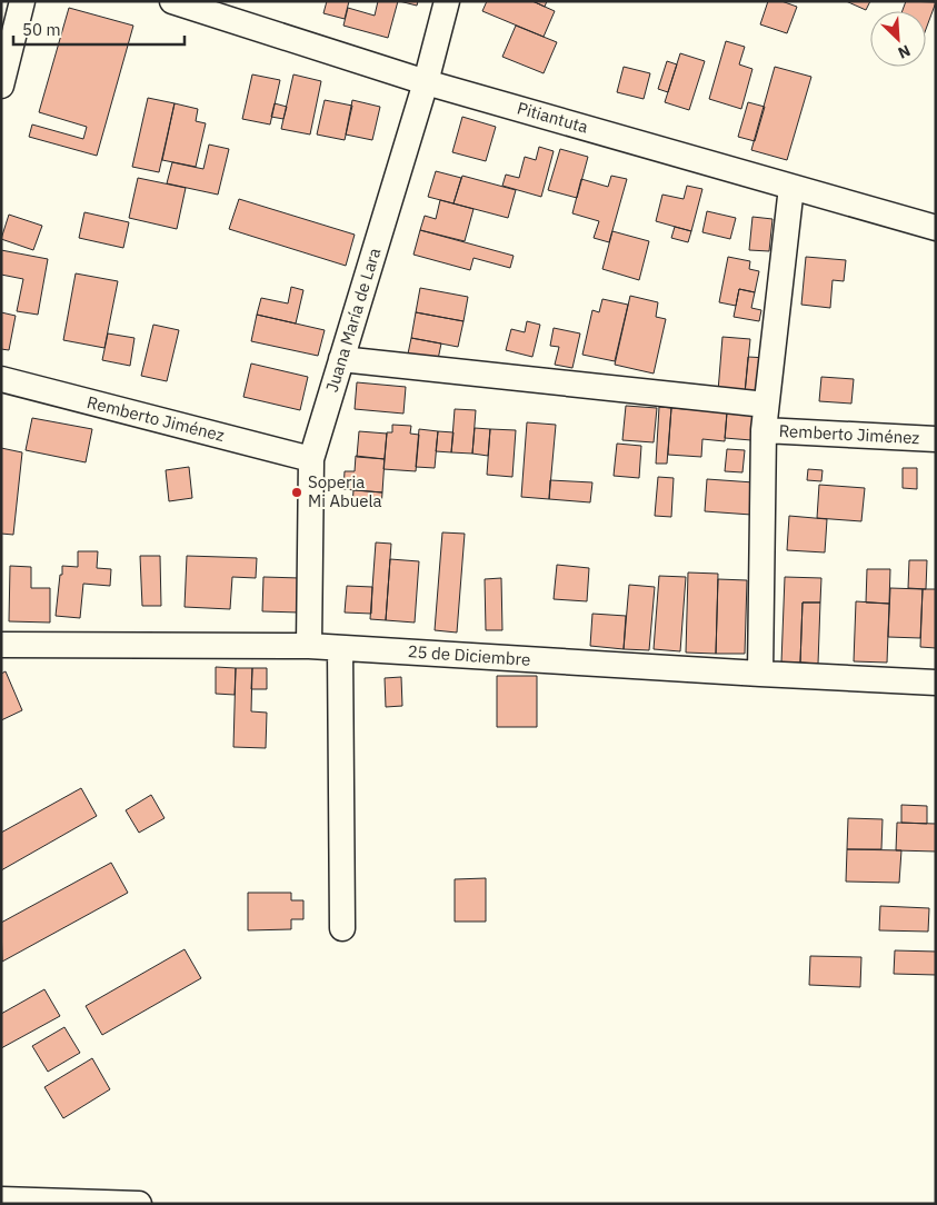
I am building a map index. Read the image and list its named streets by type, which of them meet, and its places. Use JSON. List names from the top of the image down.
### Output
{
  "streets": {
    "street": [
      "Pitiantuta",
      "Juana María de Lara",
      "Remberto Jiménez",
      "25 de Diciembre"
    ]
  },
  "crossings": [
    ["Pitiantuta", "Juana María de Lara"],
    ["Juana María de Lara", "Remberto Jiménez"],
    ["Juana María de Lara", "25 de Diciembre"]
  ],
  "places": ["Soperia Mi Abuela"],
  "scale_bar": "50 m",
  "north": "bottom right"
}
